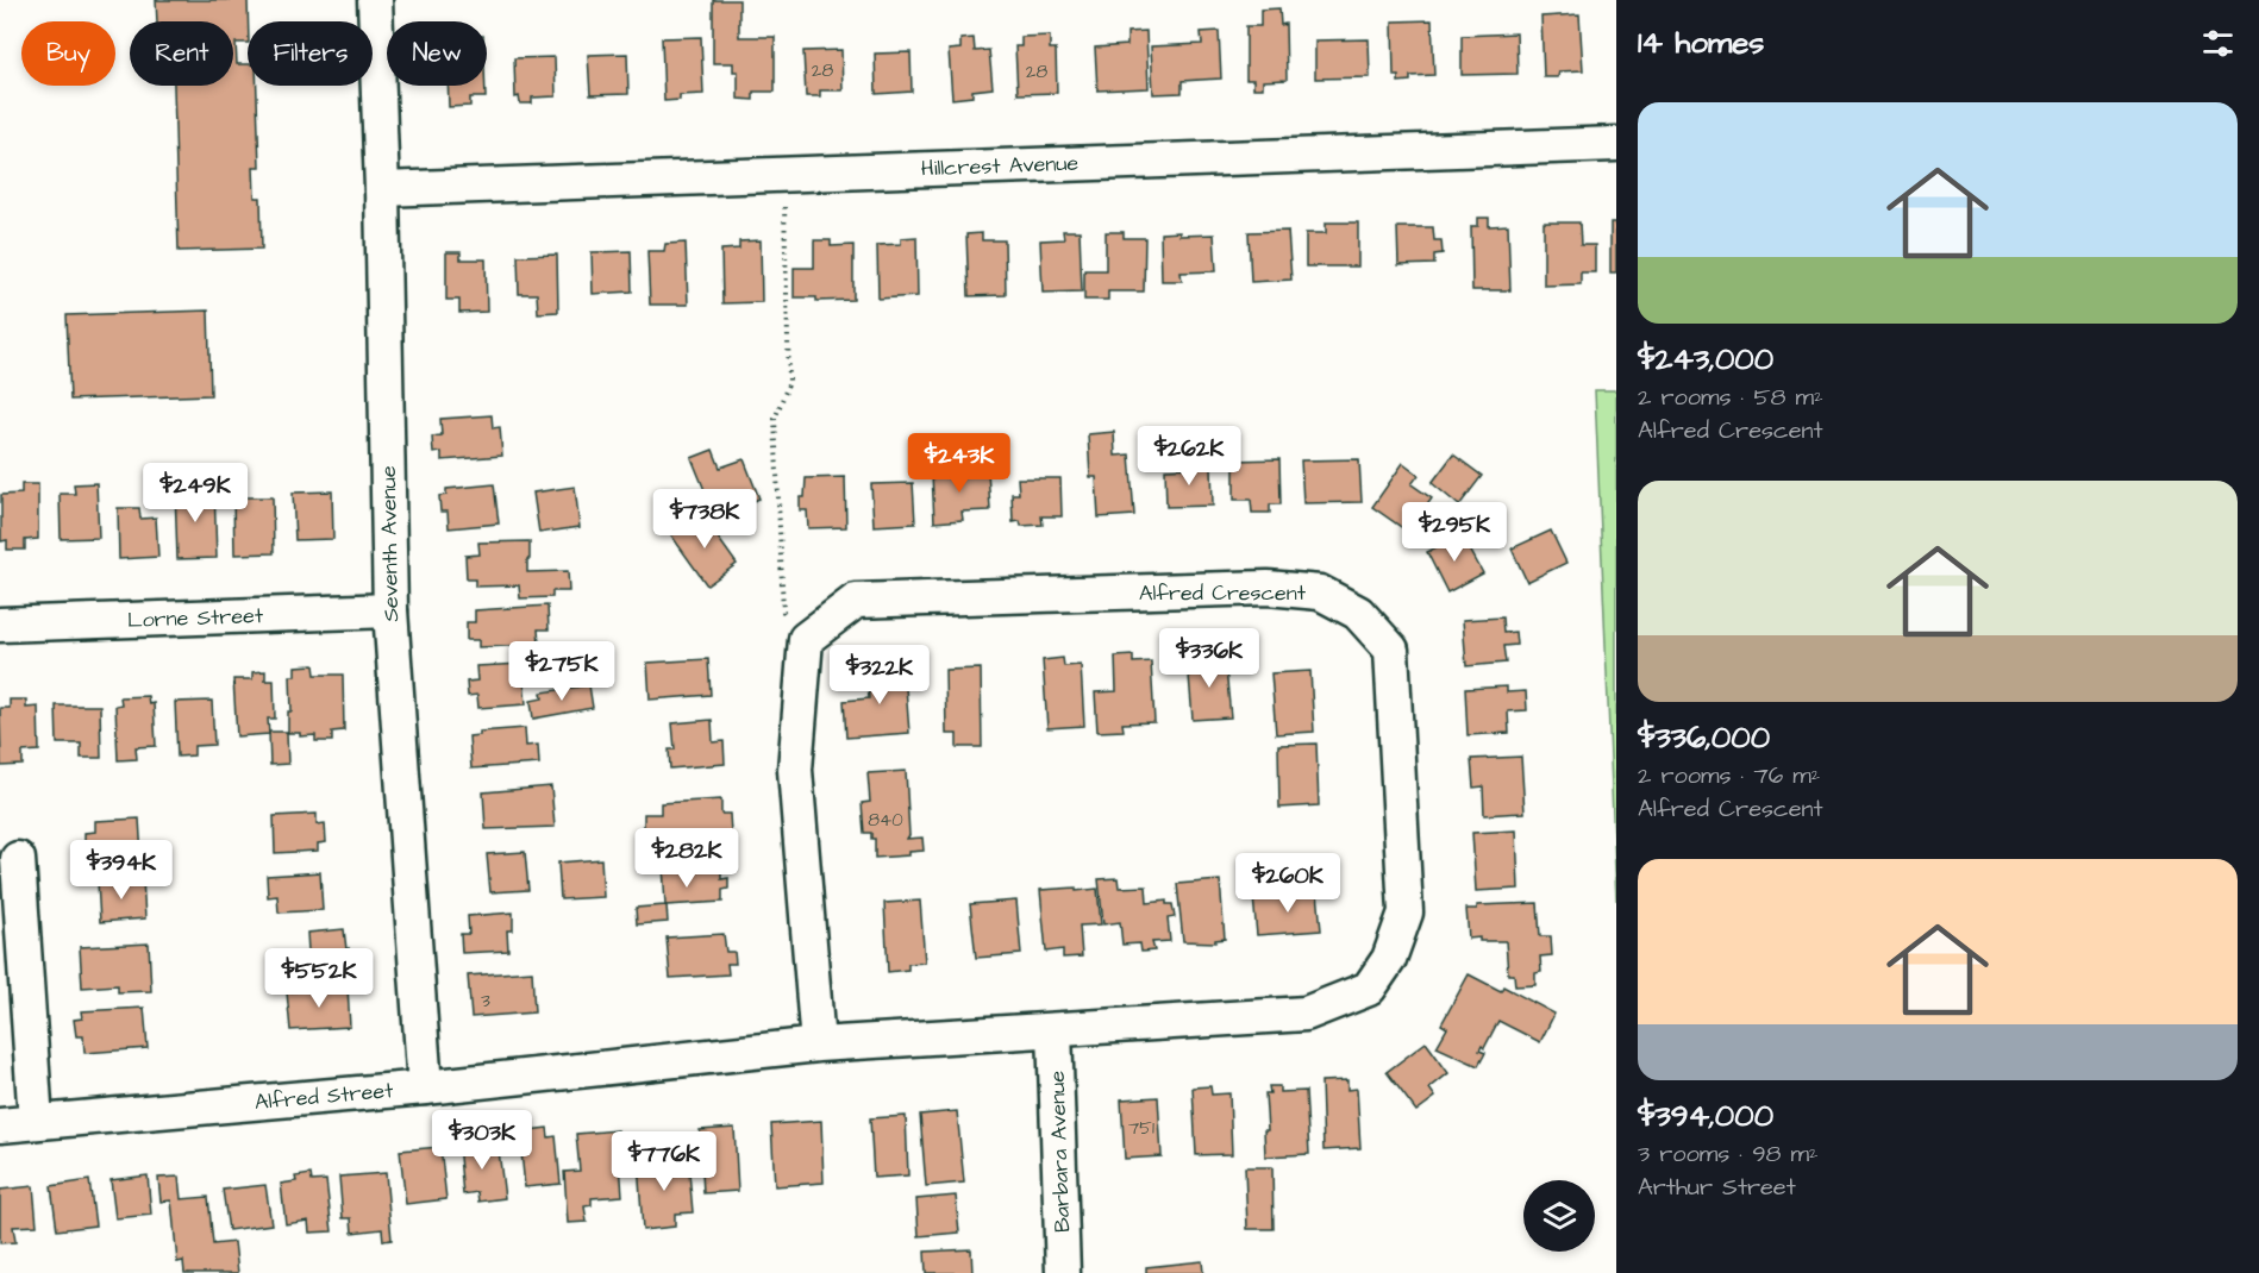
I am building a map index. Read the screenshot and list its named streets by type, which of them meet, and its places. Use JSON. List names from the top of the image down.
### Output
{
  "streets": {
    "street": [
      "Hillcrest Avenue",
      "Seventh Avenue",
      "Alfred Crescent",
      "Lorne Street",
      "Alfred Street",
      "Barbara Avenue"
    ]
  },
  "crossings": [
    ["Hillcrest Avenue", "Seventh Avenue"],
    ["Seventh Avenue", "Lorne Street"],
    ["Seventh Avenue", "Alfred Street"],
    ["Alfred Crescent", "Alfred Street"],
    ["Alfred Crescent", "Barbara Avenue"]
  ],
  "house_numbers": [
    "28",
    "28",
    "840",
    "3",
    "751"
  ],
  "page": {
    "heading": "14 homes",
    "chip": [
      "Buy",
      "Rent",
      "Filters",
      "New"
    ],
    "list": [
      {
        "name": "$243,000",
        "note": "2 rooms · 58 m² · Alfred Crescent"
      },
      {
        "name": "$336,000",
        "note": "2 rooms · 76 m² · Alfred Crescent"
      },
      {
        "name": "$394,000",
        "note": "3 rooms · 98 m² · Arthur Street"
      }
    ],
    "price": [
      "$262K",
      "$243K",
      "$249K",
      "$738K",
      "$295K",
      "$336K",
      "$275K",
      "$322K",
      "$282K",
      "$394K",
      "$260K",
      "$552K",
      "$303K",
      "$776K"
    ]
  }
}
